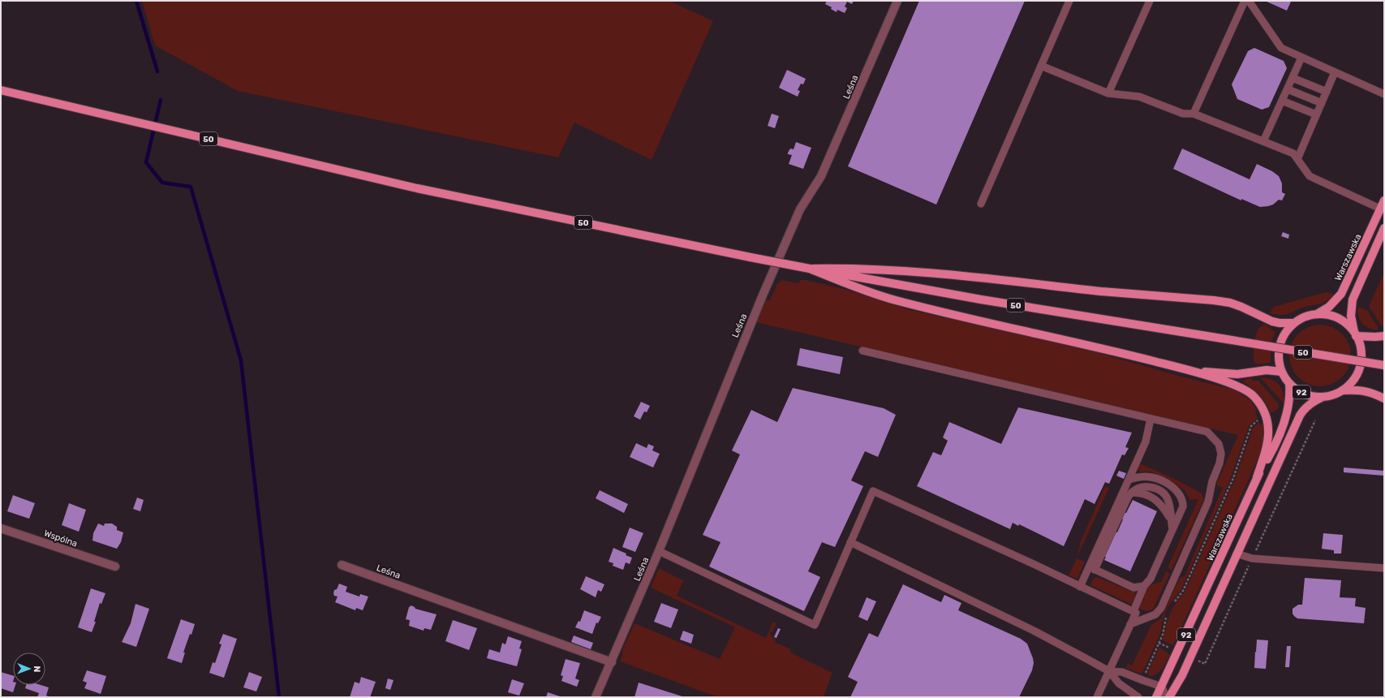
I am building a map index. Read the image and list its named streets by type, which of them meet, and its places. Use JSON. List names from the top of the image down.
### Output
{
  "streets": {
    "main road": ["50", "Warszawska", "92"],
    "street": ["Leśna", "Wspólna"]
  },
  "crossings": [
    ["Warszawska", "92"]
  ],
  "north": "right"
}
